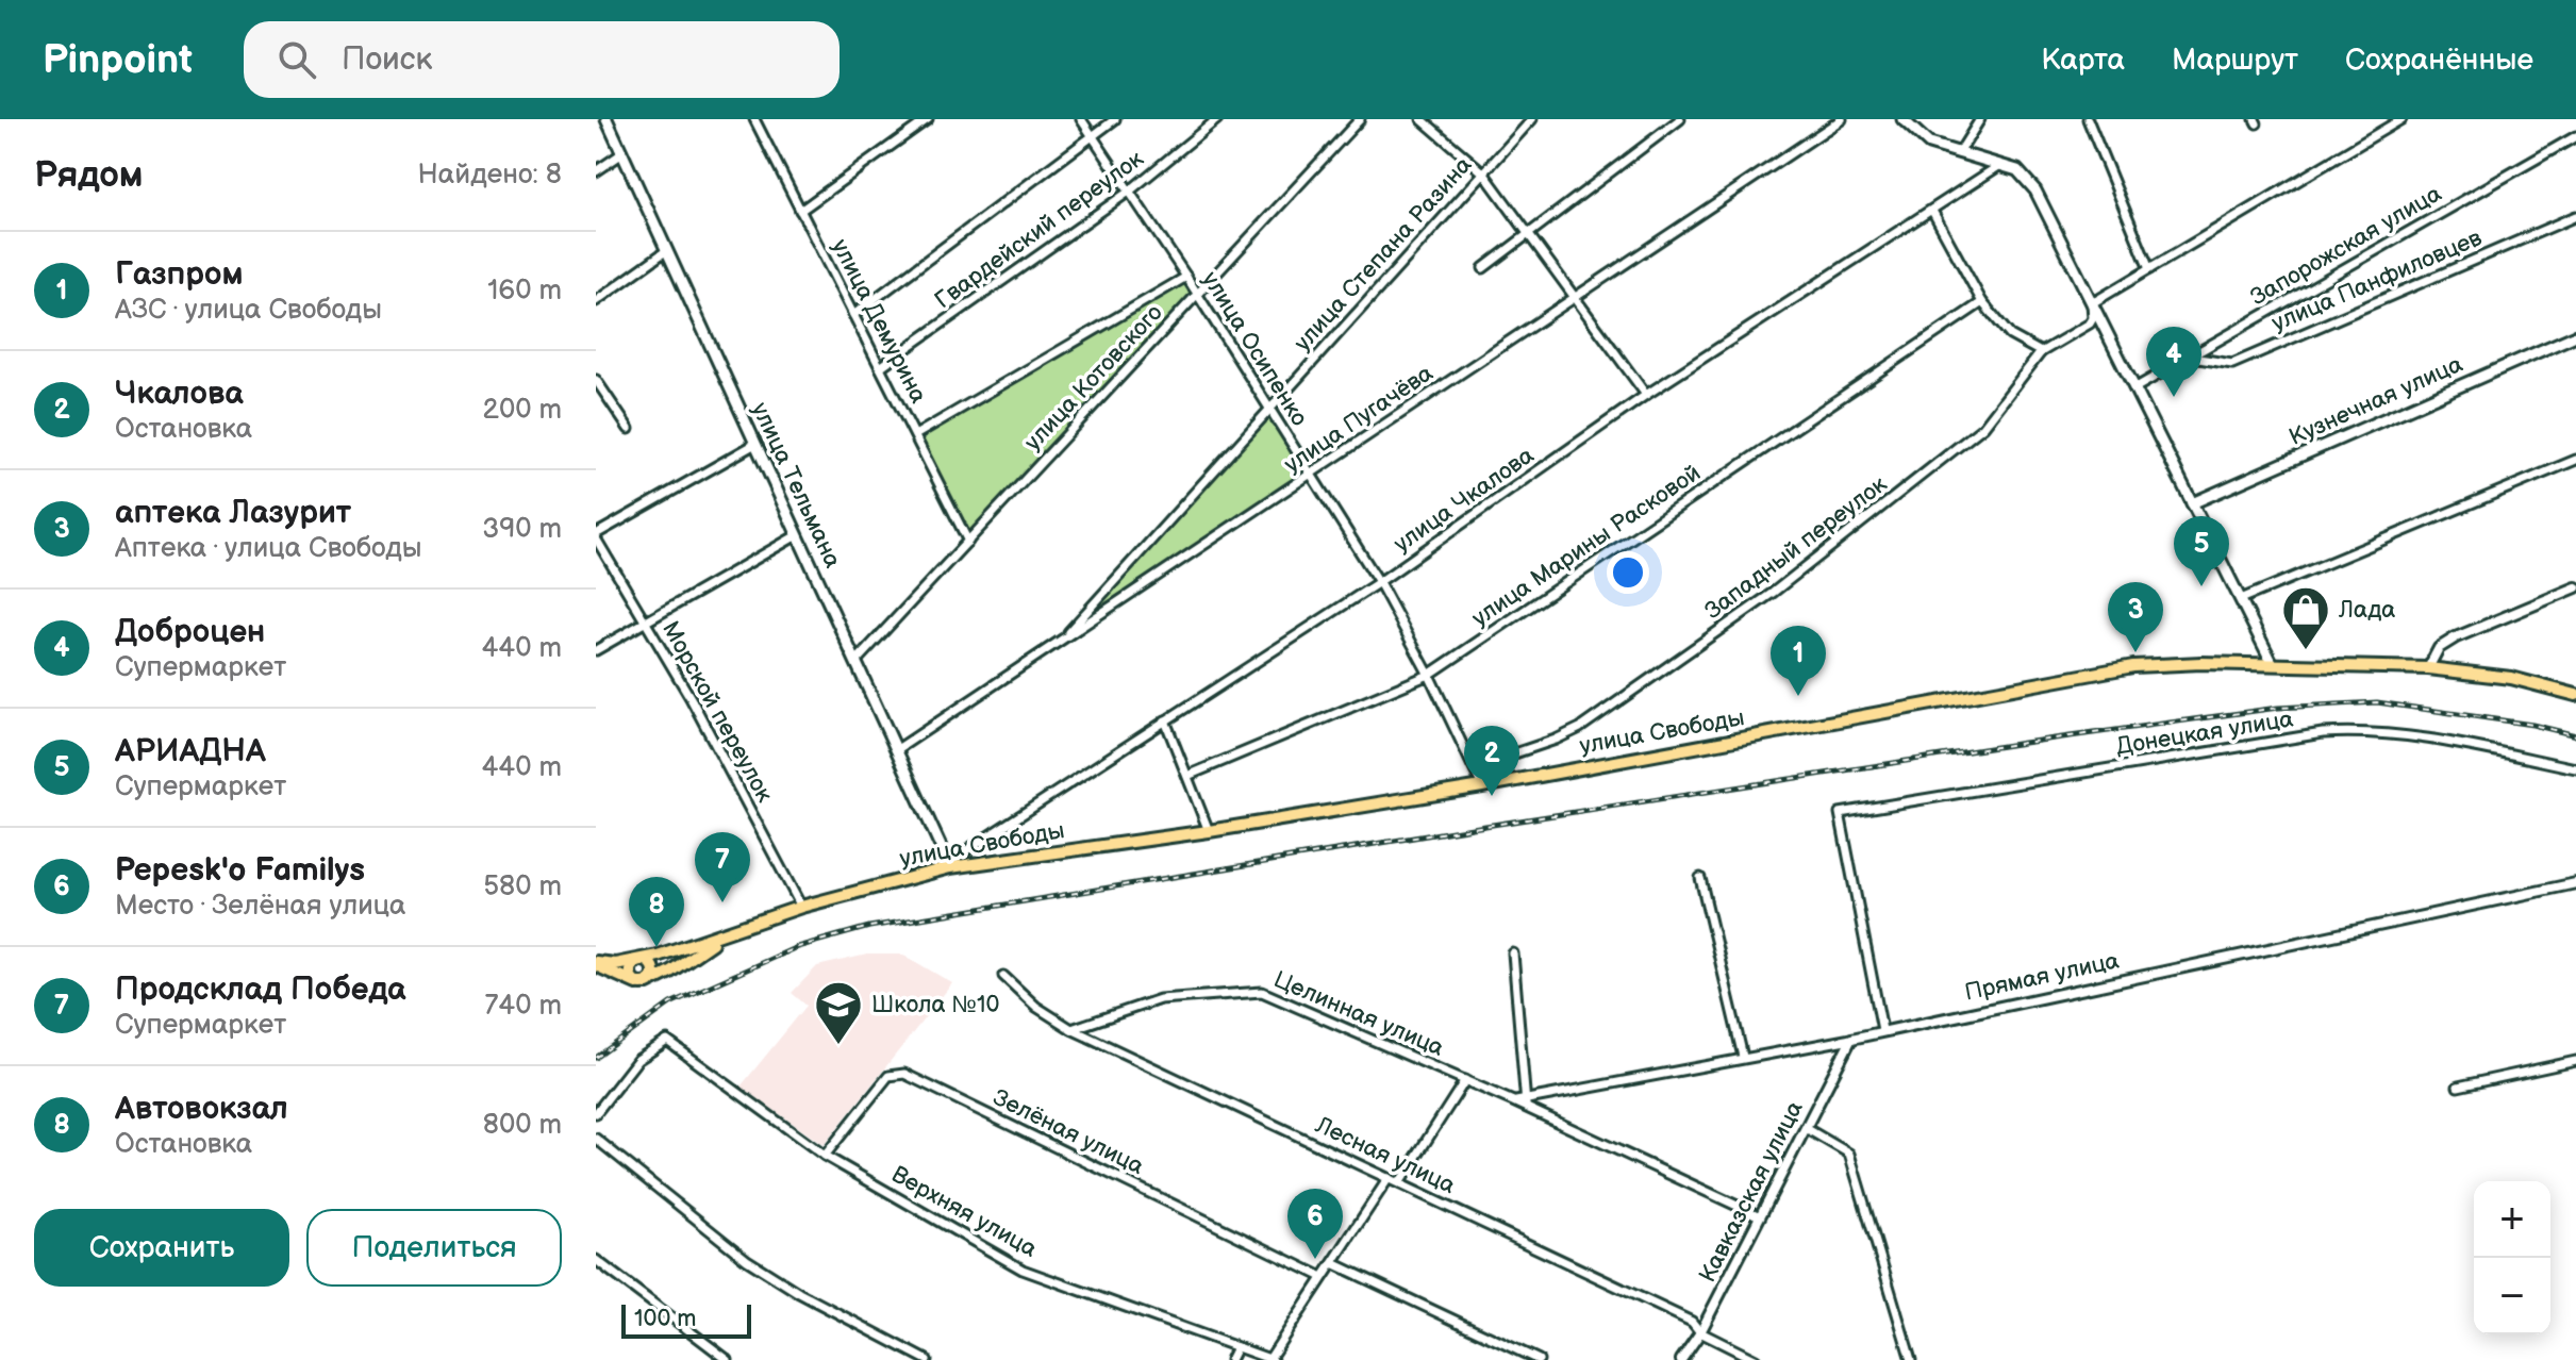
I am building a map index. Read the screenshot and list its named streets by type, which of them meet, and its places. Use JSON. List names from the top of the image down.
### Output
{
  "streets": {
    "main road": ["Кузнечная улица", "улица Тельмана", "улица Свободы"],
    "street": [
      "Гвардейский переулок",
      "Запорожская улица",
      "улица Степана Разина",
      "улица Панфиловцев",
      "улица Демурина",
      "улица Осипенко",
      "улица Котовского",
      "улица Пугачёва",
      "улица Чкалова",
      "улица Марины Расковой",
      "Западный переулок",
      "Морской переулок",
      "Донецкая улица",
      "Прямая улица",
      "Целинная улица",
      "Зелёная улица",
      "Лесная улица",
      "Кавказская улица",
      "Верхняя улица"
    ]
  },
  "crossings": [
    ["Гвардейский переулок", "улица Демурина"],
    ["Гвардейский переулок", "улица Осипенко"],
    ["Запорожская улица", "улица Панфиловцев"],
    ["улица Степана Разина", "улица Осипенко"],
    ["улица Степана Разина", "улица Пугачёва"],
    ["улица Демурина", "улица Котовского"],
    ["улица Осипенко", "улица Котовского"],
    ["улица Осипенко", "улица Пугачёва"],
    ["улица Осипенко", "улица Чкалова"],
    ["улица Осипенко", "улица Марины Расковой"],
    ["улица Осипенко", "Западный переулок"],
    ["улица Осипенко", "улица Свободы"],
    ["улица Котовского", "улица Тельмана"],
    ["улица Пугачёва", "улица Тельмана"],
    ["улица Тельмана", "улица Чкалова"],
    ["улица Тельмана", "улица Свободы"],
    ["улица Чкалова", "улица Свободы"],
    ["Морской переулок", "улица Свободы"],
    ["Донецкая улица", "Прямая улица"],
    ["Прямая улица", "Целинная улица"],
    ["Прямая улица", "Кавказская улица"],
    ["Целинная улица", "Лесная улица"],
    ["Зелёная улица", "Верхняя улица"],
    ["Лесная улица", "Кавказская улица"]
  ],
  "places": {
    "shop": ["Лада"],
    "school or university": ["Школа №10"]
  },
  "scale_bar": "100 m",
  "page": {
    "header": "Pinpoint",
    "search": "Поиск",
    "nav": ["Карта", "Маршрут", "Сохранённые"],
    "heading": ["Рядом", "Найдено: 8"],
    "list": [
      {
        "mark": "1",
        "name": "Газпром",
        "note": "АЗС · улица Свободы",
        "value": "160 m"
      },
      {
        "mark": "2",
        "name": "Чкалова",
        "note": "Остановка",
        "value": "200 m"
      },
      {
        "mark": "3",
        "name": "аптека Лазурит",
        "note": "Аптека · улица Свободы",
        "value": "390 m"
      },
      {
        "mark": "4",
        "name": "Доброцен",
        "note": "Супермаркет",
        "value": "440 m"
      },
      {
        "mark": "5",
        "name": "АРИАДНА",
        "note": "Супермаркет",
        "value": "440 m"
      },
      {
        "mark": "6",
        "name": "Pepesk'o Familys",
        "note": "Место · Зелёная улица",
        "value": "580 m"
      },
      {
        "mark": "7",
        "name": "Продсклад Победа",
        "note": "Супермаркет",
        "value": "740 m"
      },
      {
        "mark": "8",
        "name": "Автовокзал",
        "note": "Остановка",
        "value": "800 m"
      }
    ],
    "pins": [
      "4",
      "5",
      "3",
      "1",
      "2",
      "7",
      "8",
      "6"
    ],
    "map_buttons": ["+", "−"],
    "buttons": ["Сохранить", "Поделиться"],
    "scale": "100 m"
  }
}
